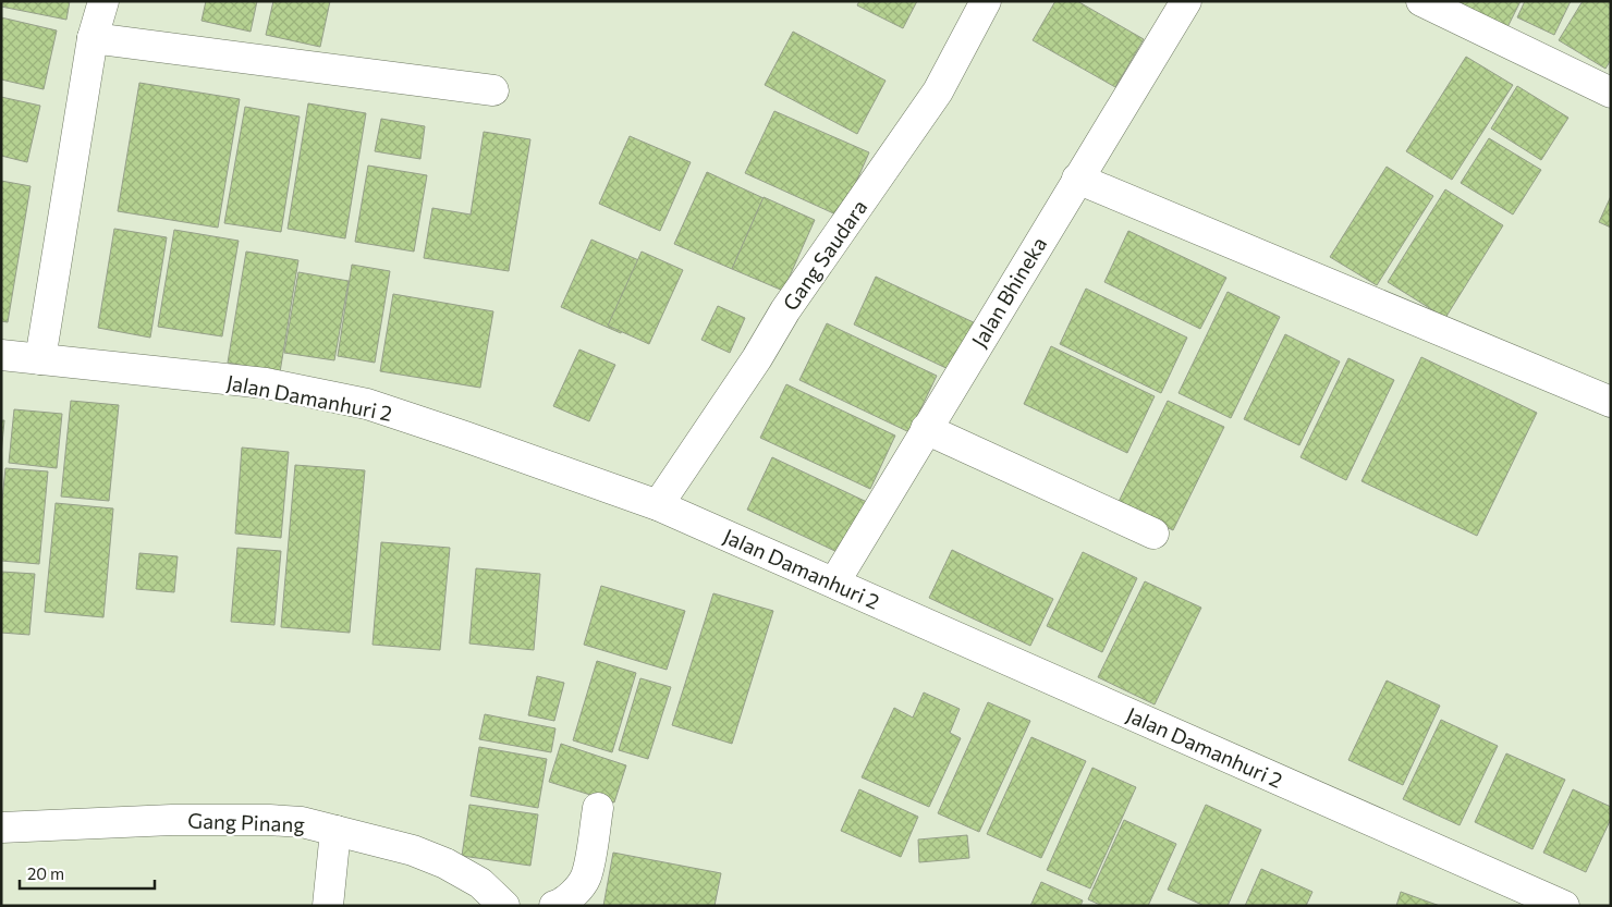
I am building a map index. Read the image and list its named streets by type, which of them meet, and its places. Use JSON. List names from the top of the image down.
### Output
{
  "streets": {
    "street": [
      "Gang Saudara",
      "Jalan Bhineka",
      "Jalan Damanhuri 2",
      "Gang Pinang"
    ]
  },
  "crossings": [
    ["Gang Saudara", "Jalan Damanhuri 2"],
    ["Jalan Bhineka", "Jalan Damanhuri 2"]
  ],
  "scale_bar": "20 m"
}
